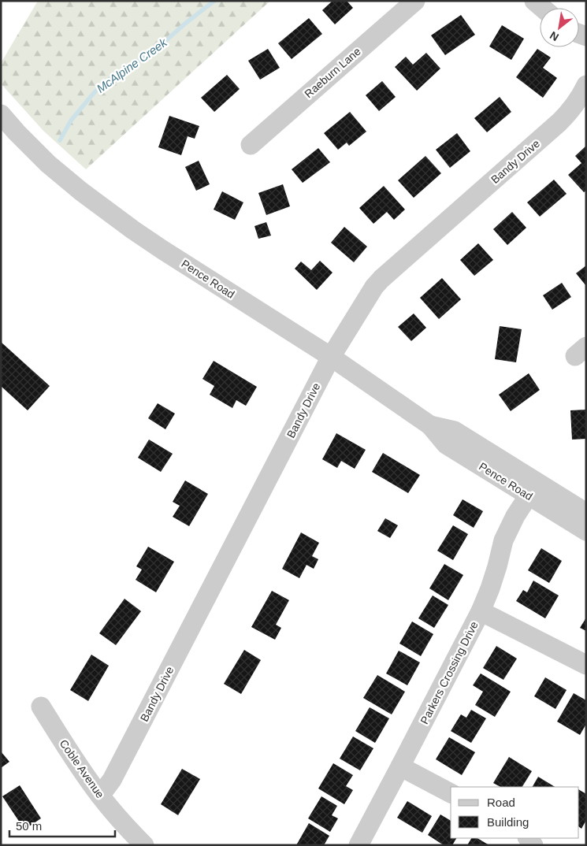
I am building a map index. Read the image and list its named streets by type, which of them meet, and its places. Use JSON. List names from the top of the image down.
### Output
{
  "streets": {
    "street": [
      "Raeburn Lane",
      "Bandy Drive",
      "Pence Road",
      "Parkers Crossing Drive",
      "Coble Avenue"
    ]
  },
  "crossings": [
    ["Bandy Drive", "Pence Road"],
    ["Bandy Drive", "Coble Avenue"],
    ["Pence Road", "Parkers Crossing Drive"]
  ],
  "water": ["McAlpine Creek"],
  "legend": ["Road", "Building"],
  "scale_bar": "50 m",
  "north": "bottom left"
}
